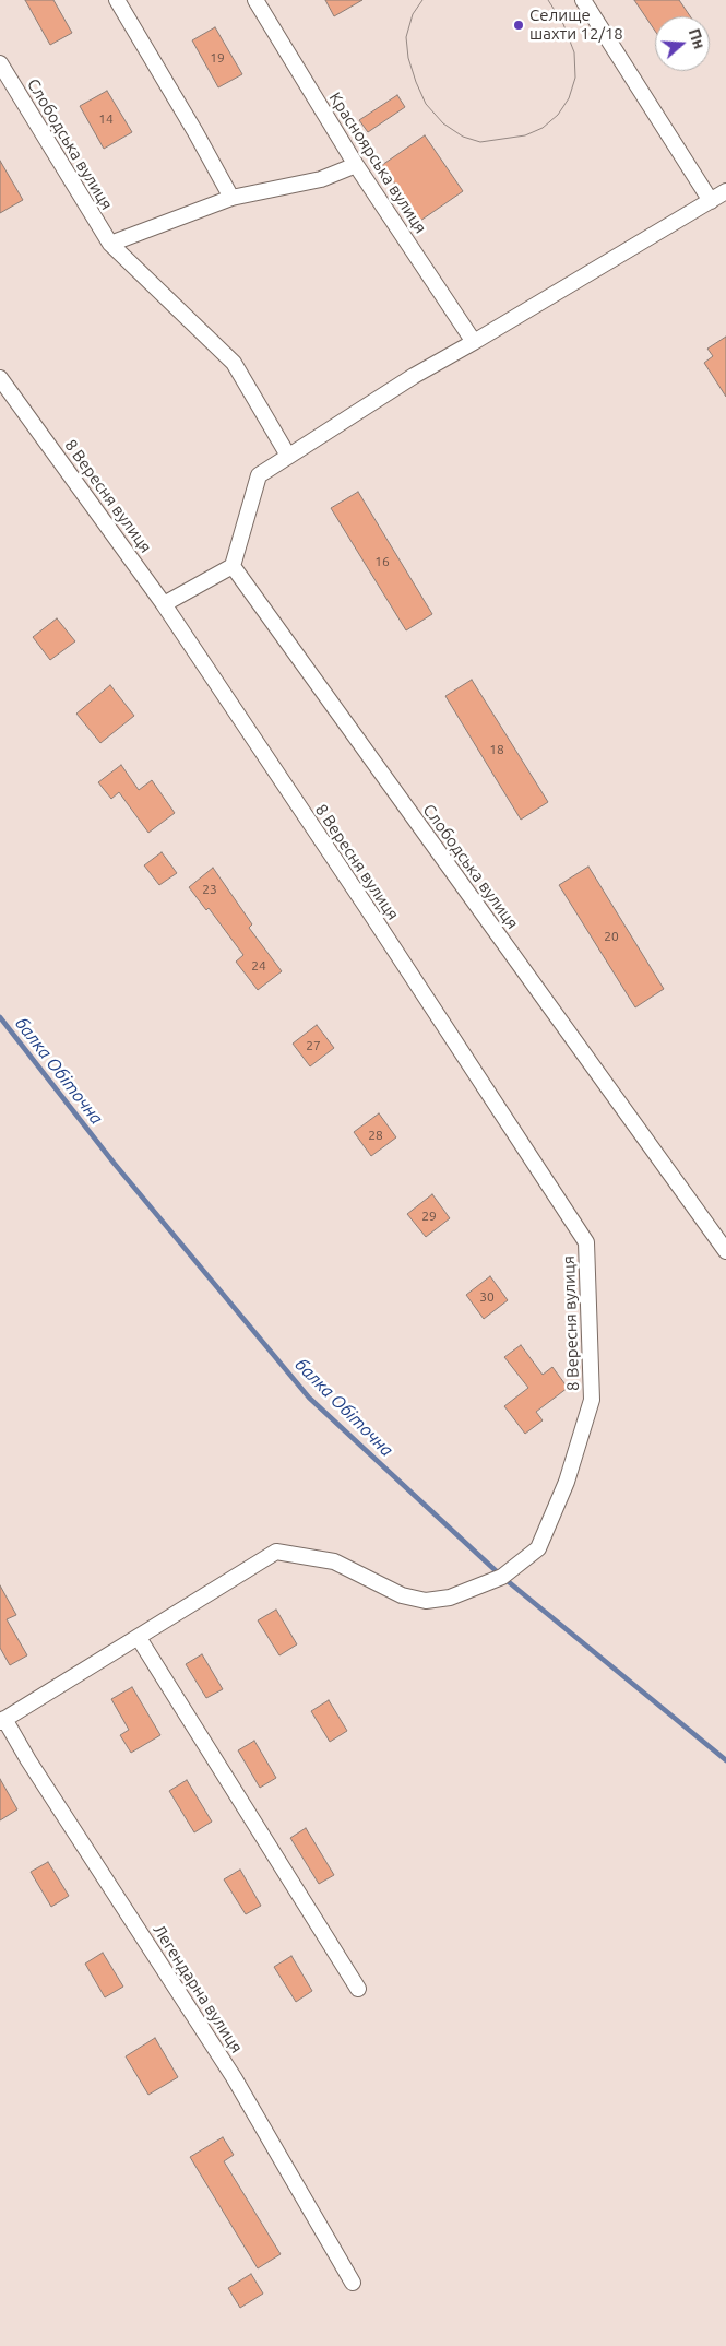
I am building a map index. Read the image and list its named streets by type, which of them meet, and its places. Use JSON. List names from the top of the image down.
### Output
{
  "streets": {
    "street": [
      "Слободська вулиця",
      "Красноярська вулиця",
      "8 Вересня вулиця",
      "Легендарна вулиця"
    ]
  },
  "crossings": [
    ["8 Вересня вулиця", "Легендарна вулиця"]
  ],
  "water": ["балка Обіточна"],
  "places": ["Селище шахти 12/18"],
  "house_numbers": [
    "19",
    "14",
    "16",
    "18",
    "23",
    "20",
    "24",
    "27",
    "28",
    "29",
    "30"
  ],
  "north": "right"
}
